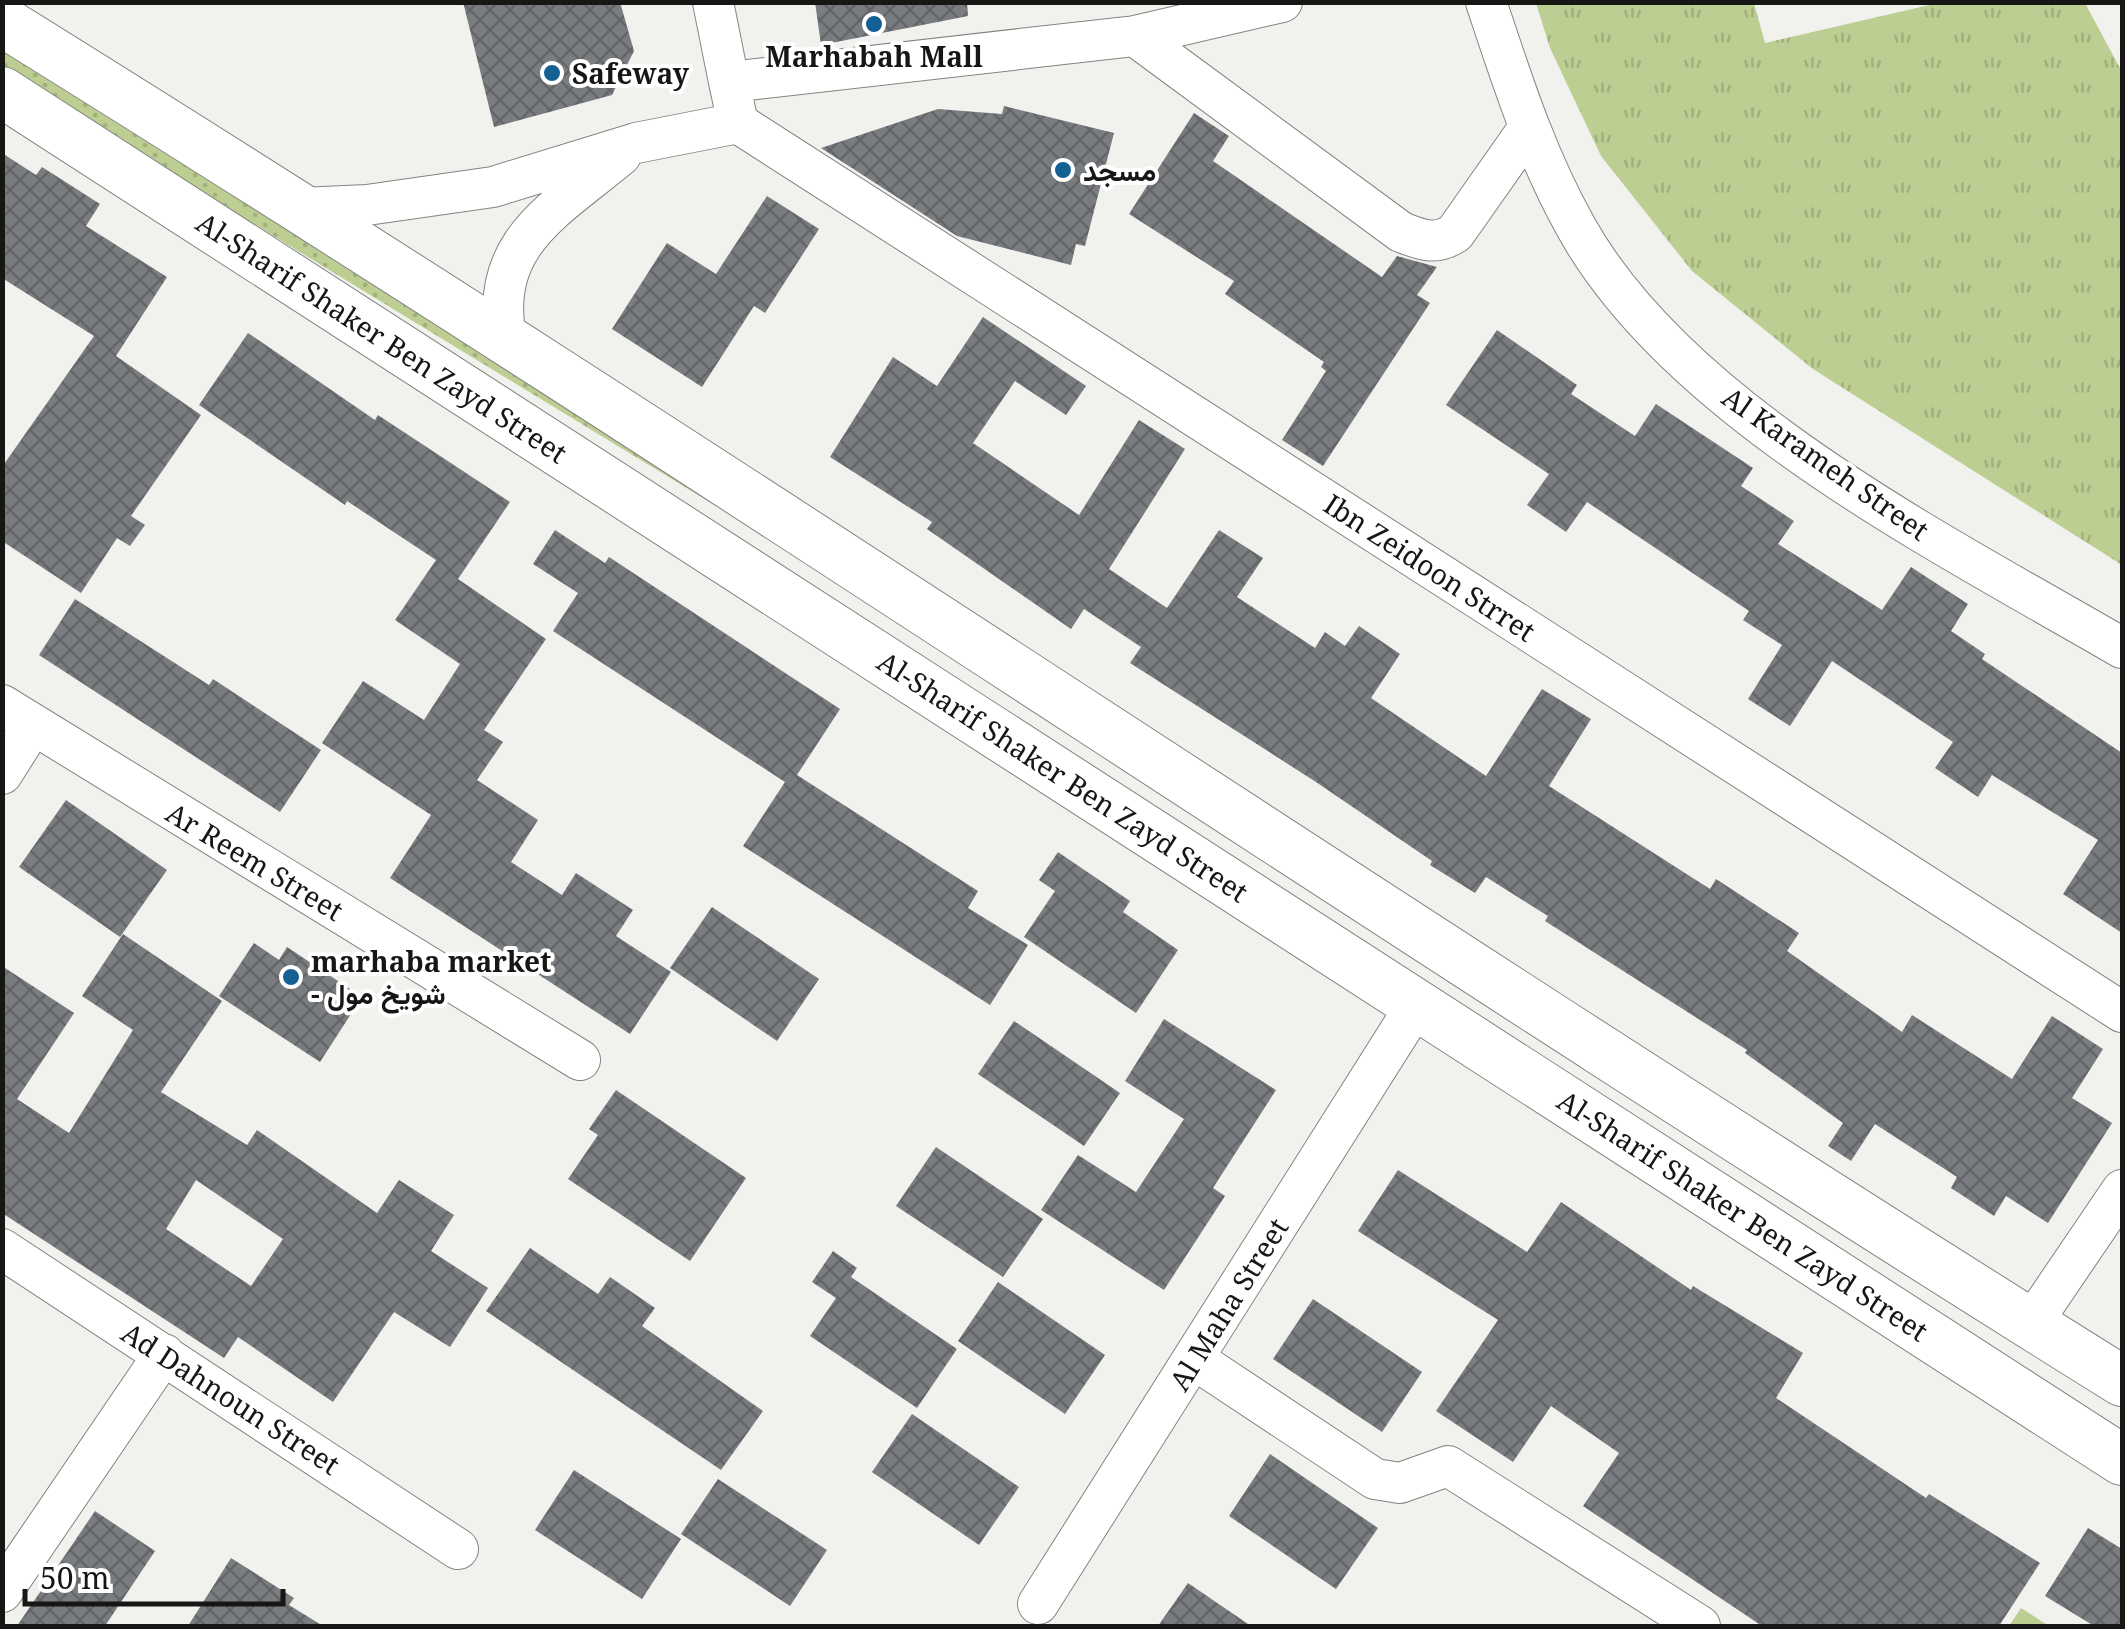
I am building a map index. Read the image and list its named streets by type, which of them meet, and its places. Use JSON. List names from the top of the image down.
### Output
{
  "streets": {
    "main road": ["Al-Sharif Shaker Ben Zayd Street"],
    "street": [
      "Al Karameh Street",
      "Ibn Zeidoon Strret",
      "Ar Reem Street",
      "Al Maha Street",
      "Ad Dahnoun Street"
    ]
  },
  "crossings": [
    ["Al-Sharif Shaker Ben Zayd Street", "Al Maha Street"]
  ],
  "places": [
    "Marhabah Mall",
    "Safeway",
    "مسجد",
    "marhaba market - شويخ مول"
  ],
  "scale_bar": "50 m"
}
